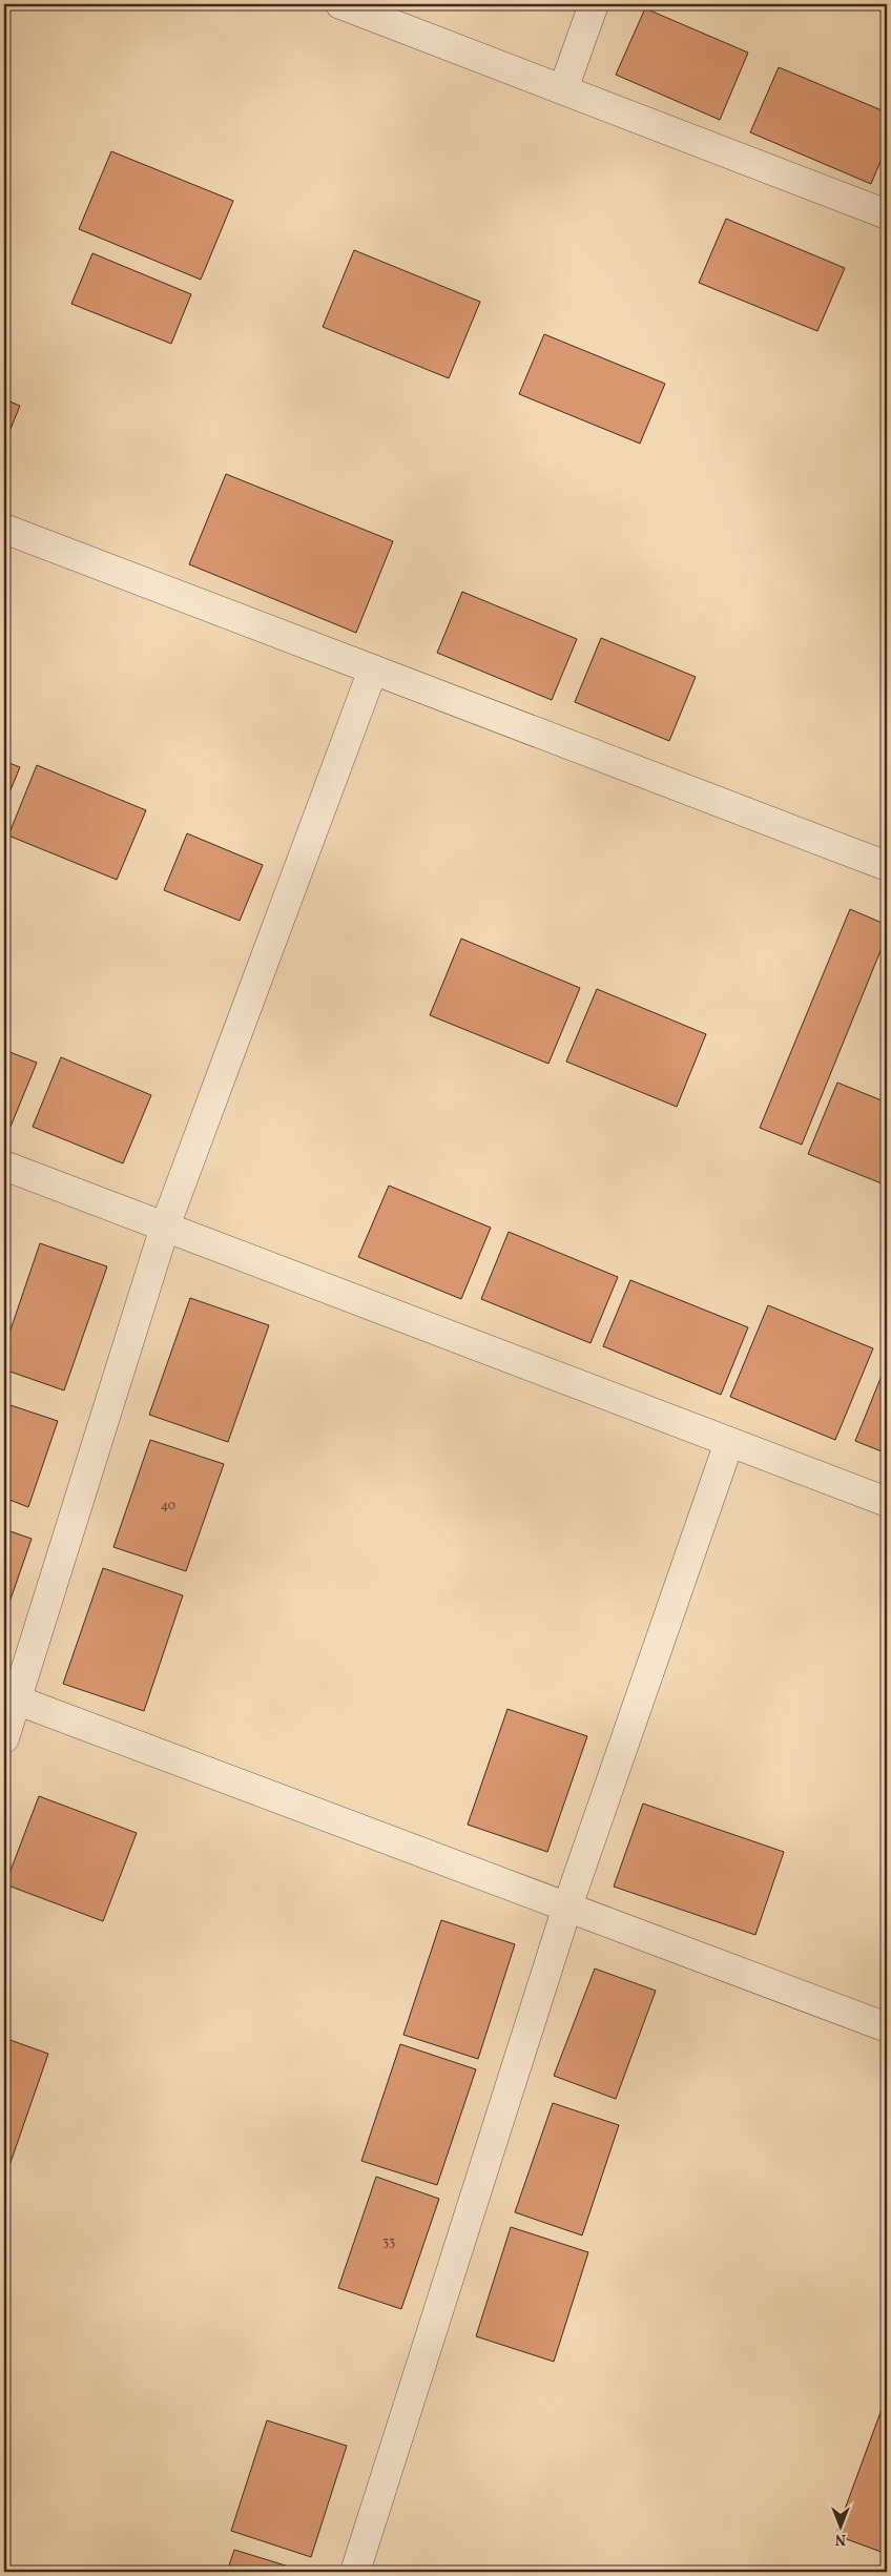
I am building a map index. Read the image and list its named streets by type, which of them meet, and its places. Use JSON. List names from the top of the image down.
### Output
{
  "house_numbers": ["40", "33"],
  "north": "bottom"
}
